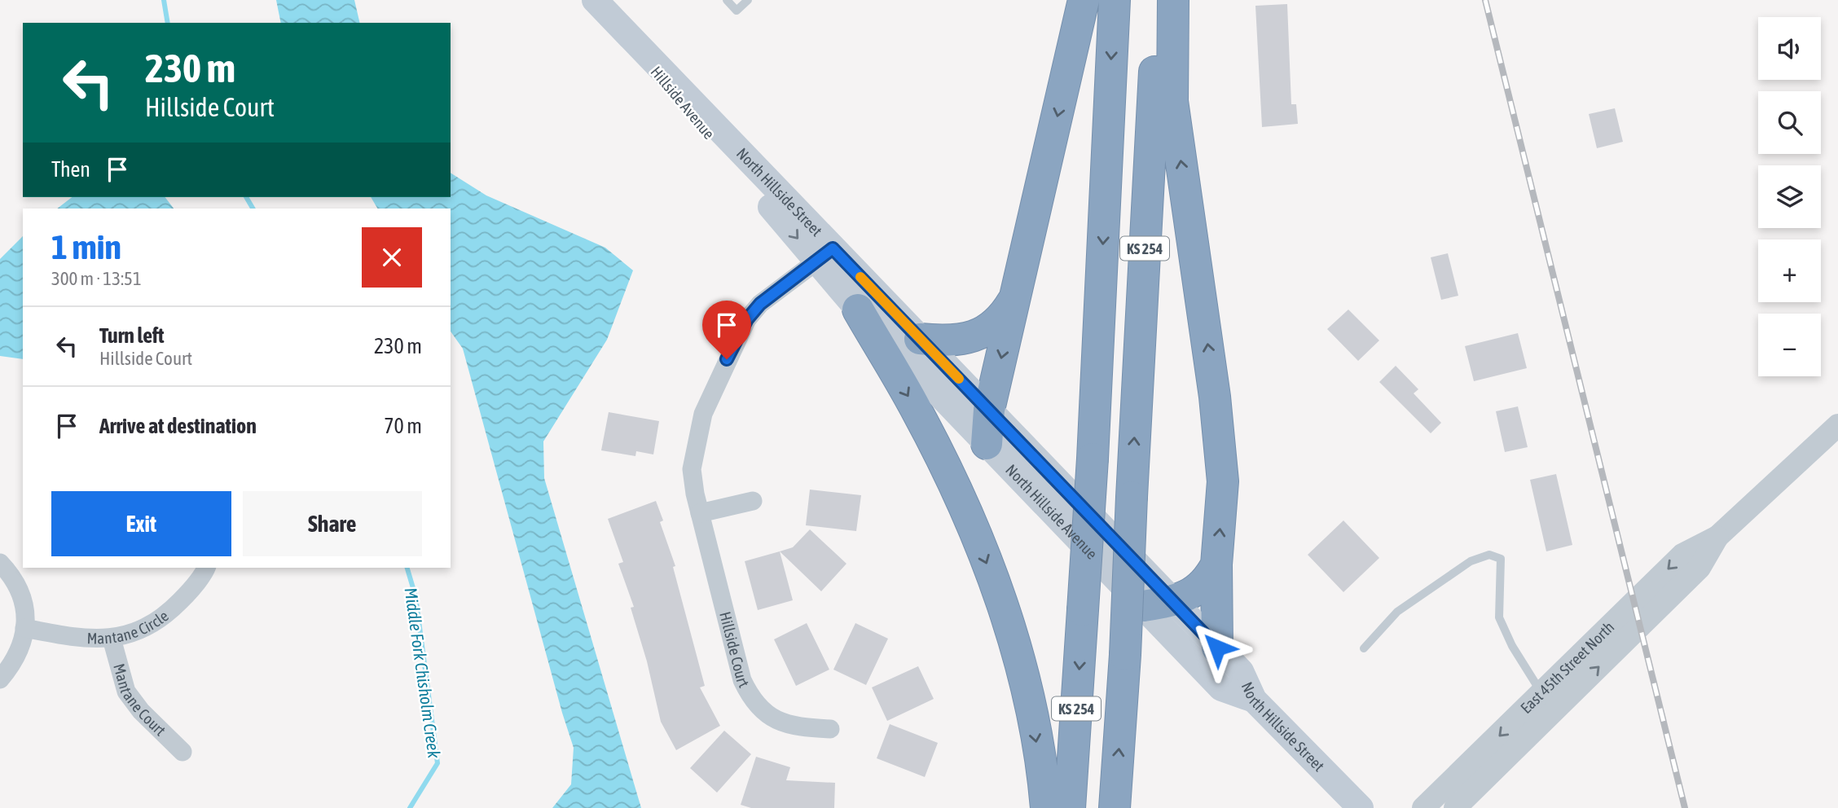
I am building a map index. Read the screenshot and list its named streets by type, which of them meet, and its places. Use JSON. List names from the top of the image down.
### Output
{
  "streets": {
    "highway": ["KS 254"],
    "main road": ["Hillside Avenue", "North Hillside Street", "North Hillside Avenue"],
    "street": [
      "Mantane Circle",
      "Hillside Court",
      "East 45th Street North",
      "Mantane Court"
    ]
  },
  "crossings": [
    ["Hillside Avenue", "North Hillside Street"],
    ["Hillside Avenue", "North Hillside Avenue"],
    ["Hillside Avenue", "Hillside Court"],
    ["North Hillside Street", "North Hillside Avenue"],
    ["North Hillside Street", "Hillside Court"],
    ["Mantane Circle", "Mantane Court"]
  ],
  "water": ["Middle Fork Chisholm Creek"],
  "page": {
    "map_buttons": ["+", "−"],
    "turn": ["230 m", "Hillside Court"],
    "then": "Then",
    "heading": ["1 min", "300 m · 13:51"],
    "list": [
      {
        "name": "Turn left",
        "note": "Hillside Court",
        "value": "230 m"
      },
      {
        "name": "Arrive at destination",
        "value": "70 m"
      }
    ],
    "buttons": ["Exit", "Share"]
  }
}
